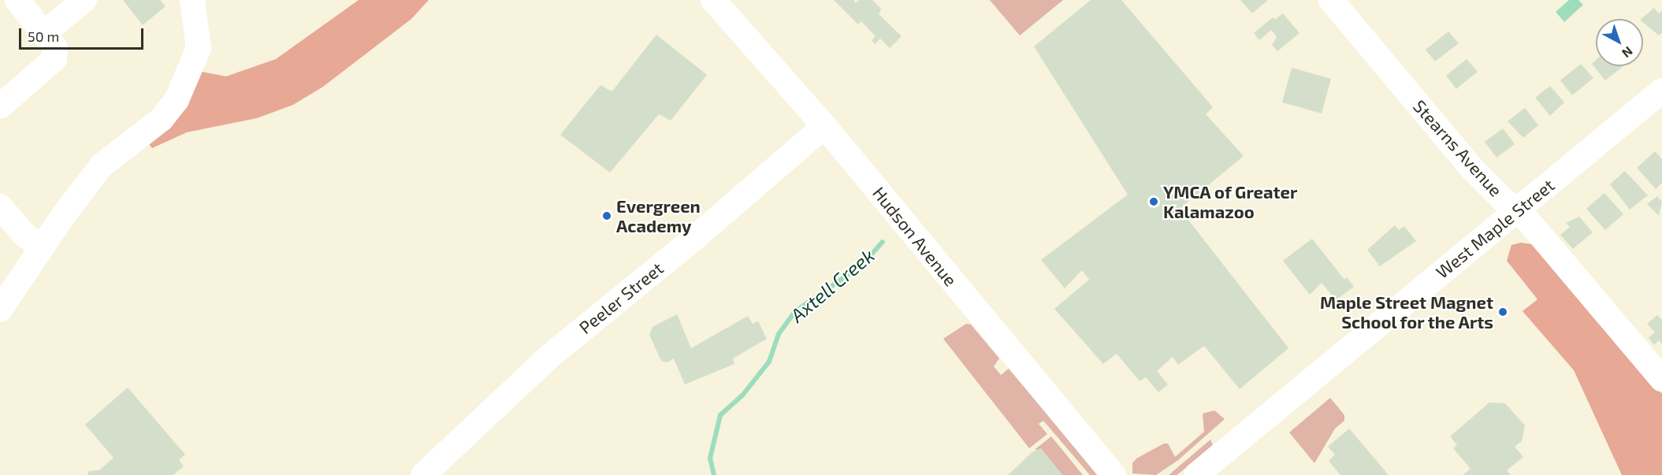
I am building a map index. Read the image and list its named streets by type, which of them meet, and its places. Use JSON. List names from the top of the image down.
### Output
{
  "streets": {
    "street": [
      "Stearns Avenue",
      "West Maple Street",
      "Hudson Avenue",
      "Peeler Street"
    ]
  },
  "crossings": [
    ["Stearns Avenue", "West Maple Street"],
    ["Hudson Avenue", "Peeler Street"]
  ],
  "water": ["Axtell Creek"],
  "places": ["YMCA of Greater Kalamazoo", "Evergreen Academy", "Maple Street Magnet School for the Arts"],
  "scale_bar": "50 m",
  "north": "bottom right"
}
